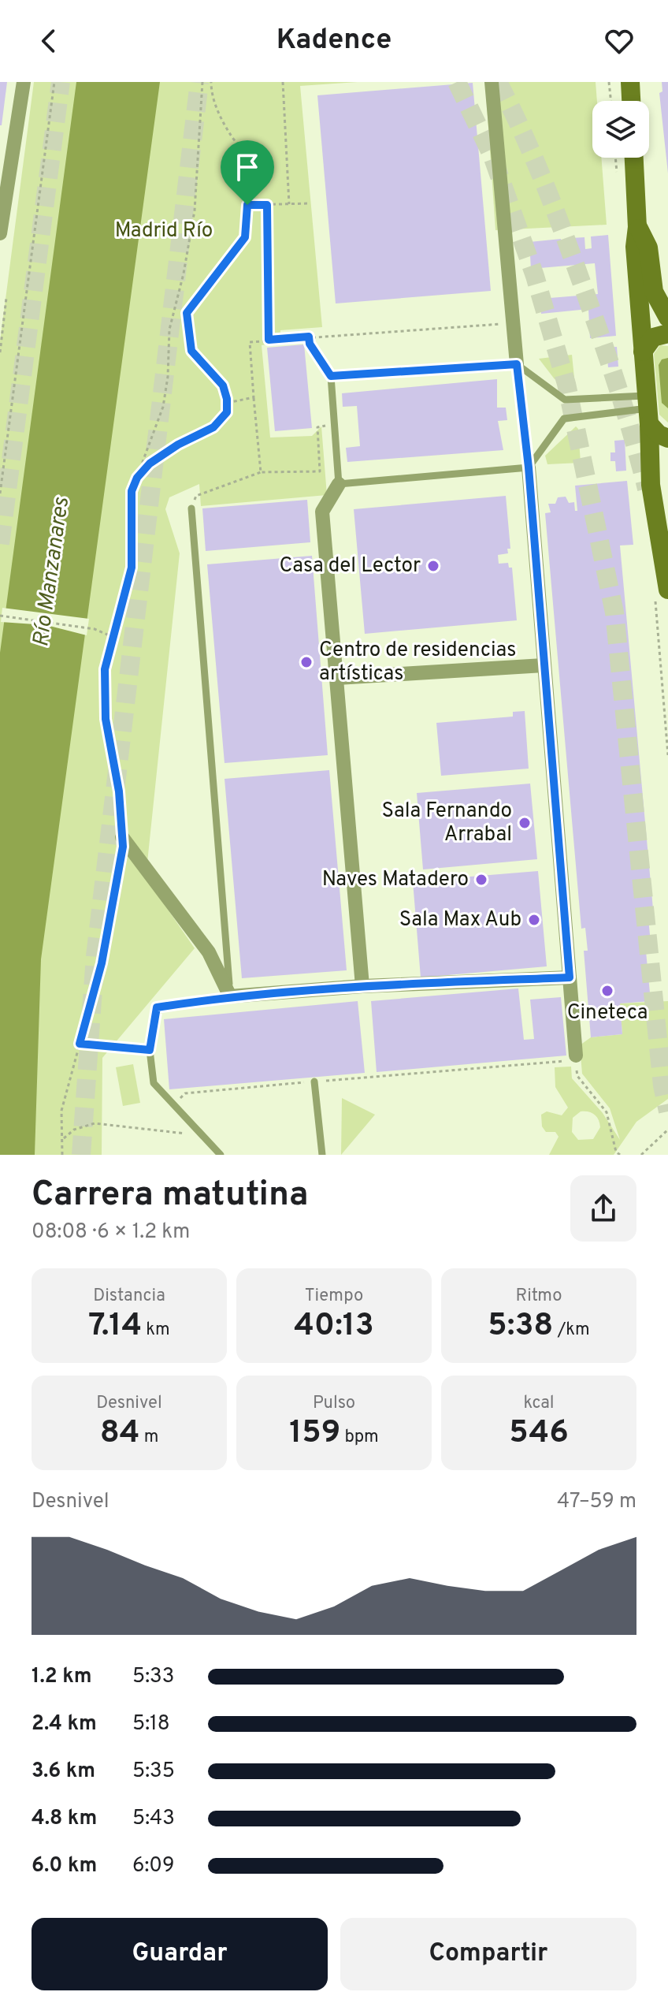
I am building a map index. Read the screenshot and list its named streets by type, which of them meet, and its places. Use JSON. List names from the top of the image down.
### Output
{
  "water": ["Río Manzanares"],
  "parks": ["Madrid Río"],
  "places": [
    "Casa del Lector",
    "Centro de residencias artísticas",
    "Sala Fernando Arrabal",
    "Naves Matadero",
    "Sala Max Aub",
    "Cineteca"
  ],
  "page": {
    "header": "Kadence",
    "heading": ["Carrera matutina", "08:08 · 6 × 1.2 km"],
    "stats": [
      ["Distancia", "7.14 km"],
      ["Tiempo", "40:13"],
      ["Ritmo", "5:38 /km"],
      ["Desnivel", "84 m"],
      ["Pulso", "159 bpm"],
      ["kcal", "546"]
    ],
    "chart": ["Desnivel", "47–59 m"],
    "list": [
      {
        "name": "1.2 km",
        "note": "5:33"
      },
      {
        "name": "2.4 km",
        "note": "5:18"
      },
      {
        "name": "3.6 km",
        "note": "5:35"
      },
      {
        "name": "4.8 km",
        "note": "5:43"
      },
      {
        "name": "6.0 km",
        "note": "6:09"
      }
    ],
    "buttons": ["Guardar", "Compartir"]
  }
}
